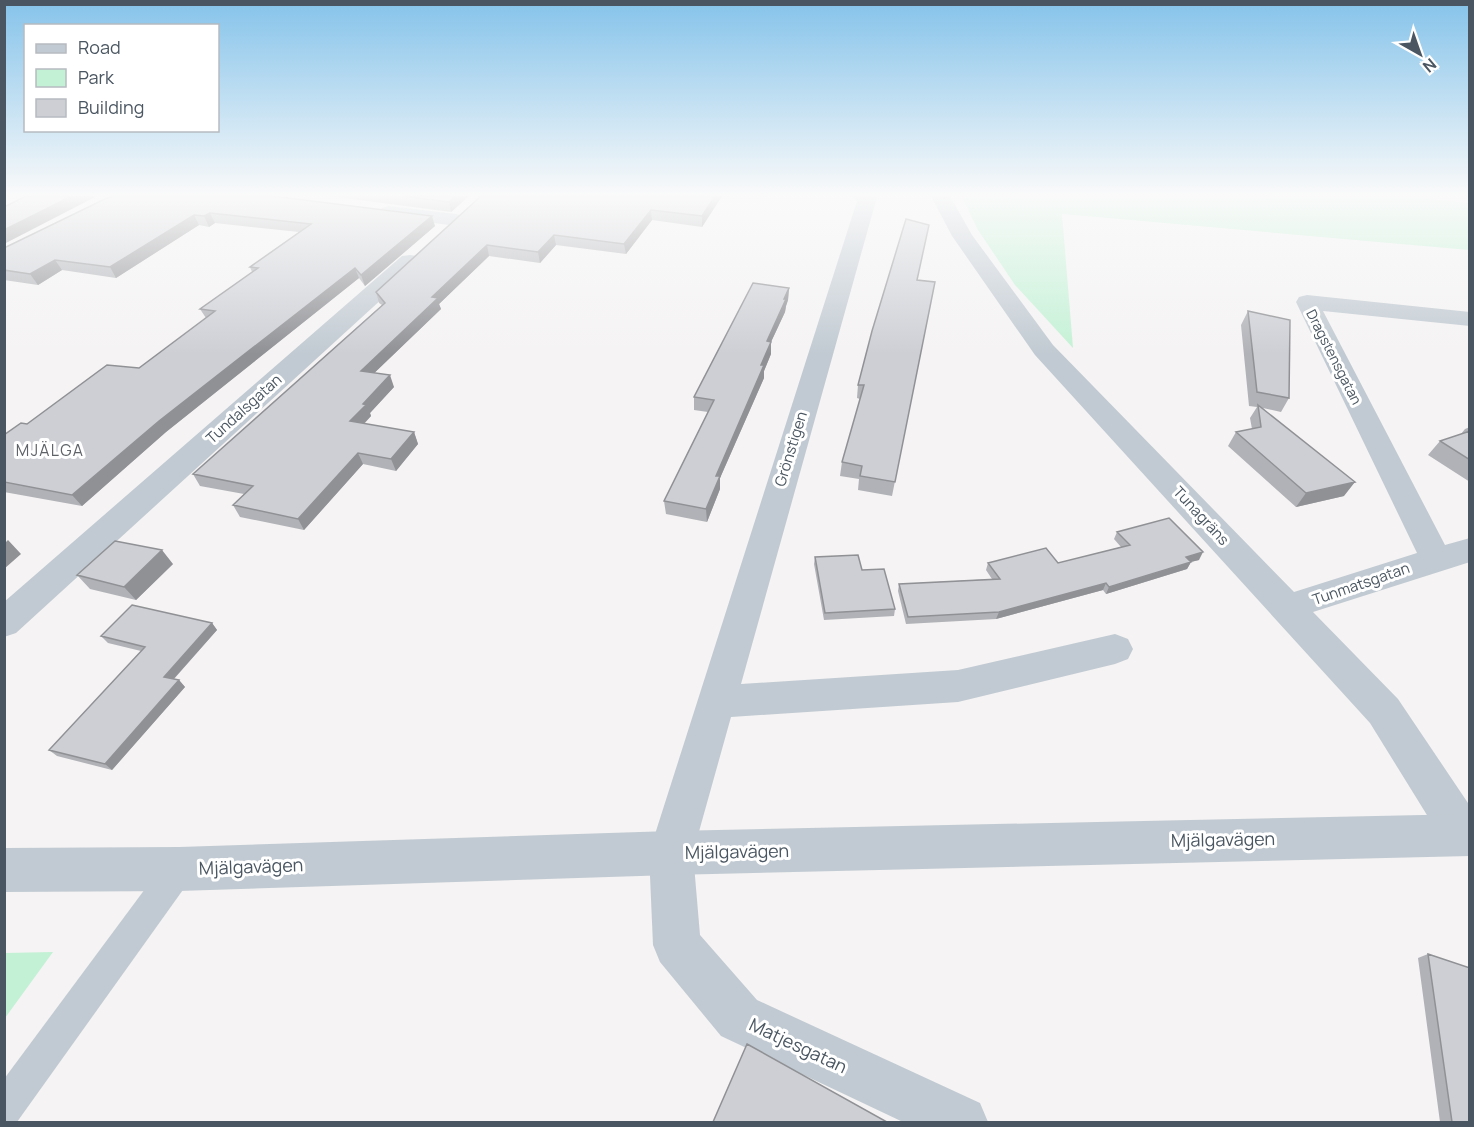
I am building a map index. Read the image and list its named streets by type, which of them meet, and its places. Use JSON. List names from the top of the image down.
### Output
{
  "streets": {
    "street": [
      "Dragstensgatan",
      "Tundalsgatan",
      "Grönstigen",
      "Tunagräns",
      "Tunmatsgatan",
      "Mjälgavägen",
      "Matjesgatan"
    ]
  },
  "crossings": [
    ["Dragstensgatan", "Tunmatsgatan"],
    ["Grönstigen", "Mjälgavägen"],
    ["Grönstigen", "Matjesgatan"],
    ["Tunagräns", "Tunmatsgatan"],
    ["Tunagräns", "Mjälgavägen"],
    ["Mjälgavägen", "Matjesgatan"]
  ],
  "districts": ["MJÄLGA"],
  "legend": ["Road", "Park", "Building"],
  "north": "bottom right"
}
